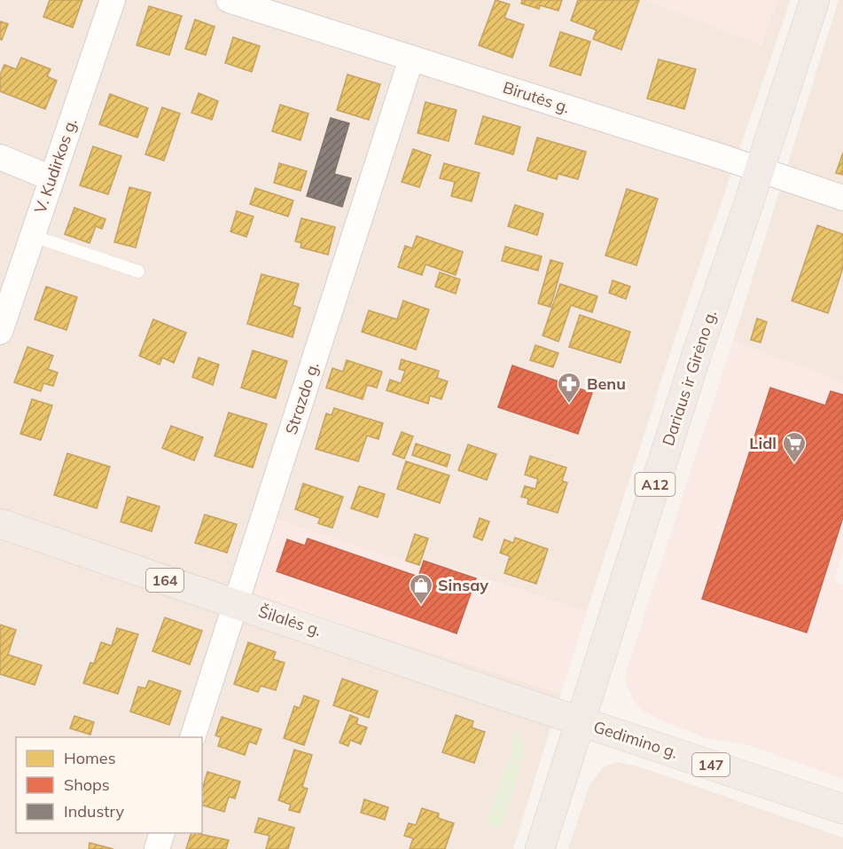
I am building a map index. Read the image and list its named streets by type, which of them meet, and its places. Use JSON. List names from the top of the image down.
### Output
{
  "streets": {
    "highway": ["Dariaus ir Girėno g.", "A12"],
    "main road": [
      "164",
      "Šilalės g.",
      "Gedimino g.",
      "147"
    ],
    "street": ["Birutės g.", "V. Kudirkos g.", "Strazdo g."]
  },
  "crossings": [
    ["Birutės g.", "Dariaus ir Girėno g."],
    ["Birutės g.", "Strazdo g."],
    ["Dariaus ir Girėno g.", "Šilalės g."],
    ["Dariaus ir Girėno g.", "Gedimino g."],
    ["Strazdo g.", "Šilalės g."],
    ["Šilalės g.", "Gedimino g."]
  ],
  "places": {
    "pharmacy": ["Benu"],
    "supermarket": ["Lidl"],
    "shop": ["Sinsay"]
  },
  "legend": ["Homes", "Shops", "Industry"]
}
